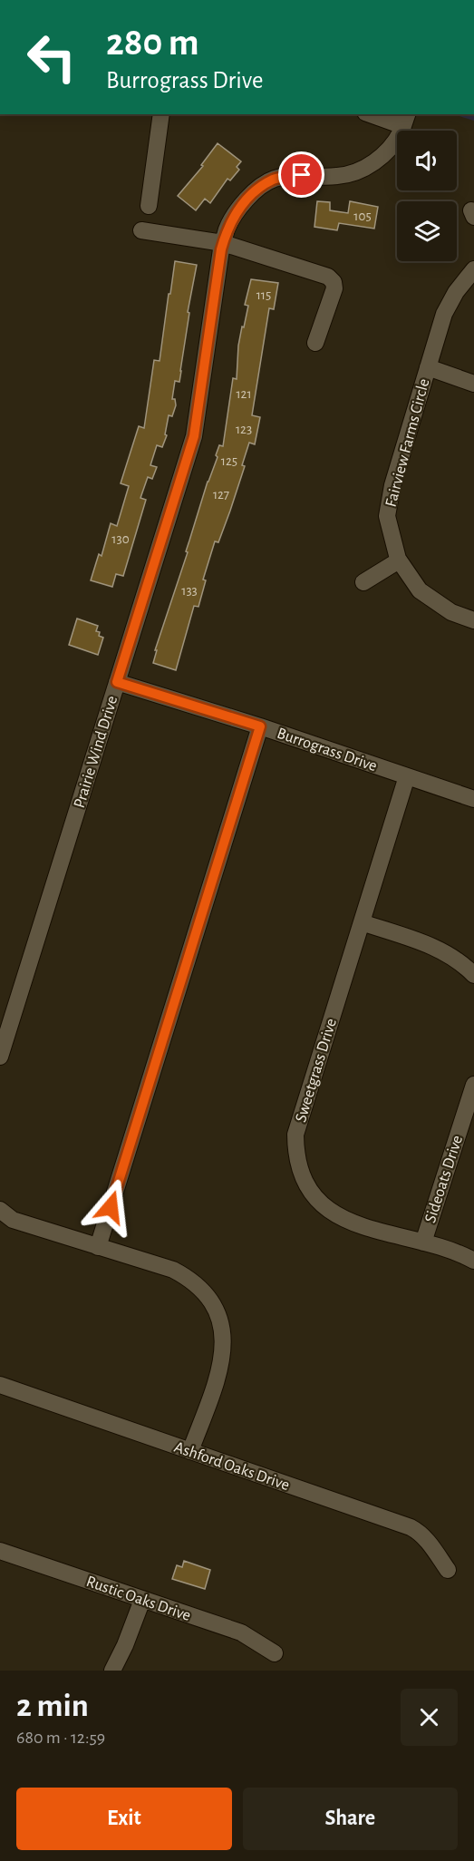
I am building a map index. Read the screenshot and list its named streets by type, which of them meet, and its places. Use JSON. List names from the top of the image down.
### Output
{
  "streets": {
    "street": [
      "Fairview Farms Circle",
      "Burrograss Drive",
      "Prairie Wind Drive",
      "Sweetgrass Drive",
      "Sideoats Drive",
      "Ashford Oaks Drive",
      "Rustic Oaks Drive"
    ]
  },
  "crossings": [
    ["Burrograss Drive", "Prairie Wind Drive"],
    ["Burrograss Drive", "Sweetgrass Drive"],
    ["Sweetgrass Drive", "Sideoats Drive"]
  ],
  "house_numbers": [
    "105",
    "115",
    "121",
    "123",
    "125",
    "127",
    "130",
    "133"
  ],
  "page": {
    "turn": ["280 m", "Burrograss Drive"],
    "heading": ["2 min", "680 m · 12:59"],
    "buttons": ["Exit", "Share"]
  }
}
